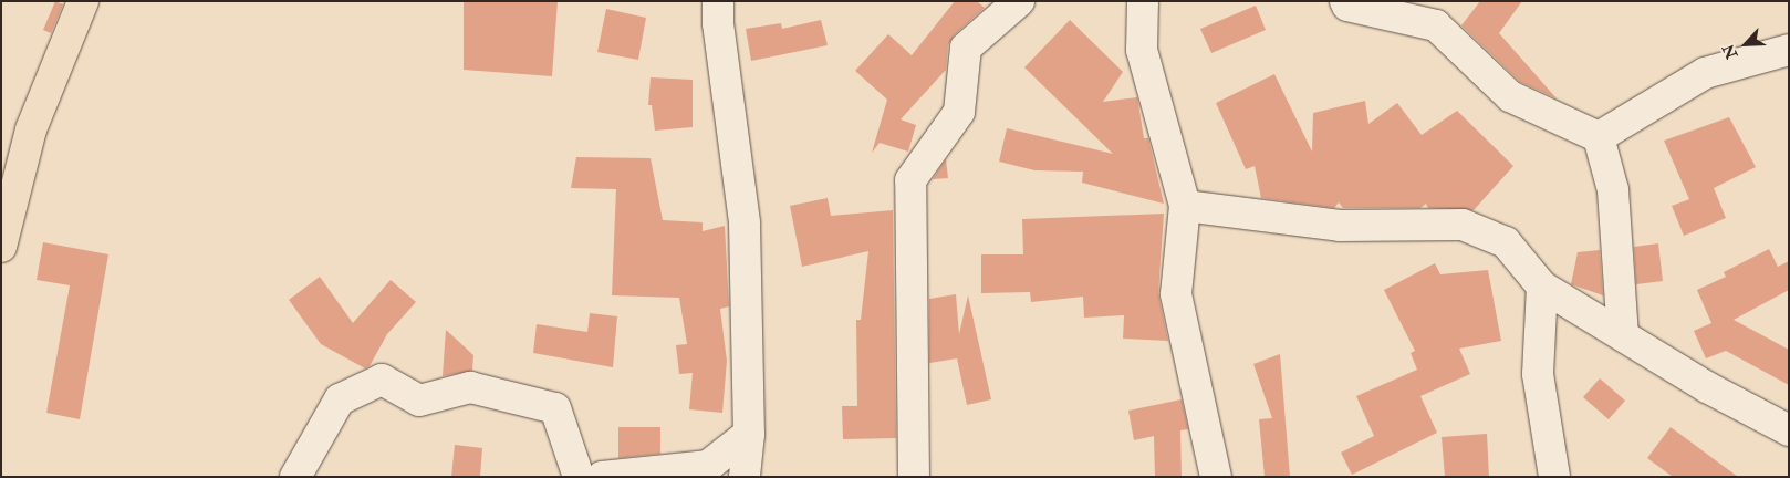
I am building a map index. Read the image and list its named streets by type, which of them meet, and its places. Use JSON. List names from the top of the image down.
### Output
{
  "north": "bottom left"
}
